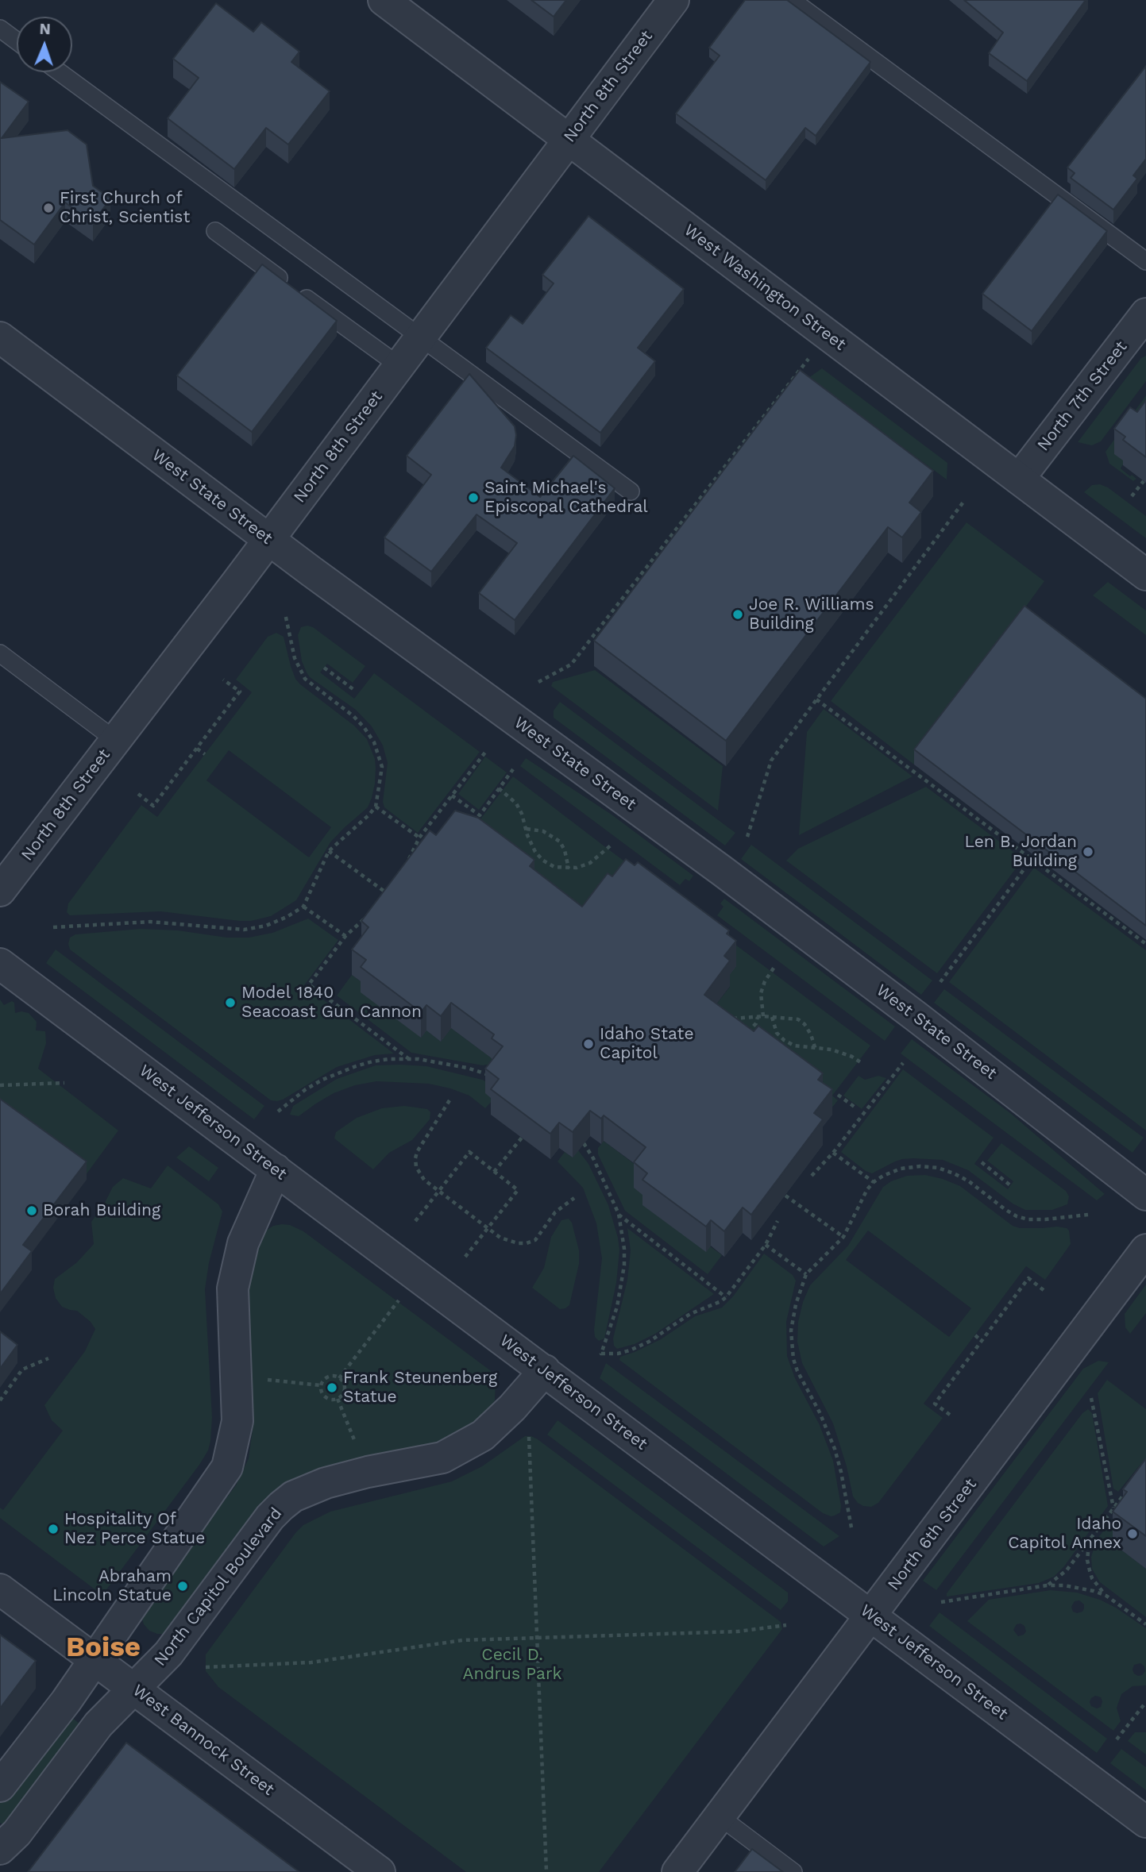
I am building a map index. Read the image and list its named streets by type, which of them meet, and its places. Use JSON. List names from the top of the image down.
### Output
{
  "streets": {
    "street": [
      "North 8th Street",
      "West Washington Street",
      "North 7th Street",
      "West State Street",
      "West Jefferson Street",
      "North 6th Street",
      "North Capitol Boulevard",
      "West Bannock Street"
    ]
  },
  "crossings": [
    ["North 8th Street", "West Washington Street"],
    ["North 8th Street", "West State Street"],
    ["West Washington Street", "North 7th Street"],
    ["West Jefferson Street", "North 6th Street"],
    ["West Jefferson Street", "North Capitol Boulevard"],
    ["North Capitol Boulevard", "West Bannock Street"]
  ],
  "districts": ["Boise"],
  "parks": ["Cecil D. Andrus Park"],
  "places": [
    "First Church of Christ, Scientist",
    "Saint Michael's Episcopal Cathedral",
    "Joe R. Williams Building",
    "Len B. Jordan Building",
    "Model 1840 Seacoast Gun Cannon",
    "Idaho State Capitol",
    "Borah Building",
    "Frank Steunenberg Statue",
    "Hospitality Of Nez Perce Statue",
    "Idaho Capitol Annex",
    "Abraham Lincoln Statue"
  ],
  "north": "top"
}
